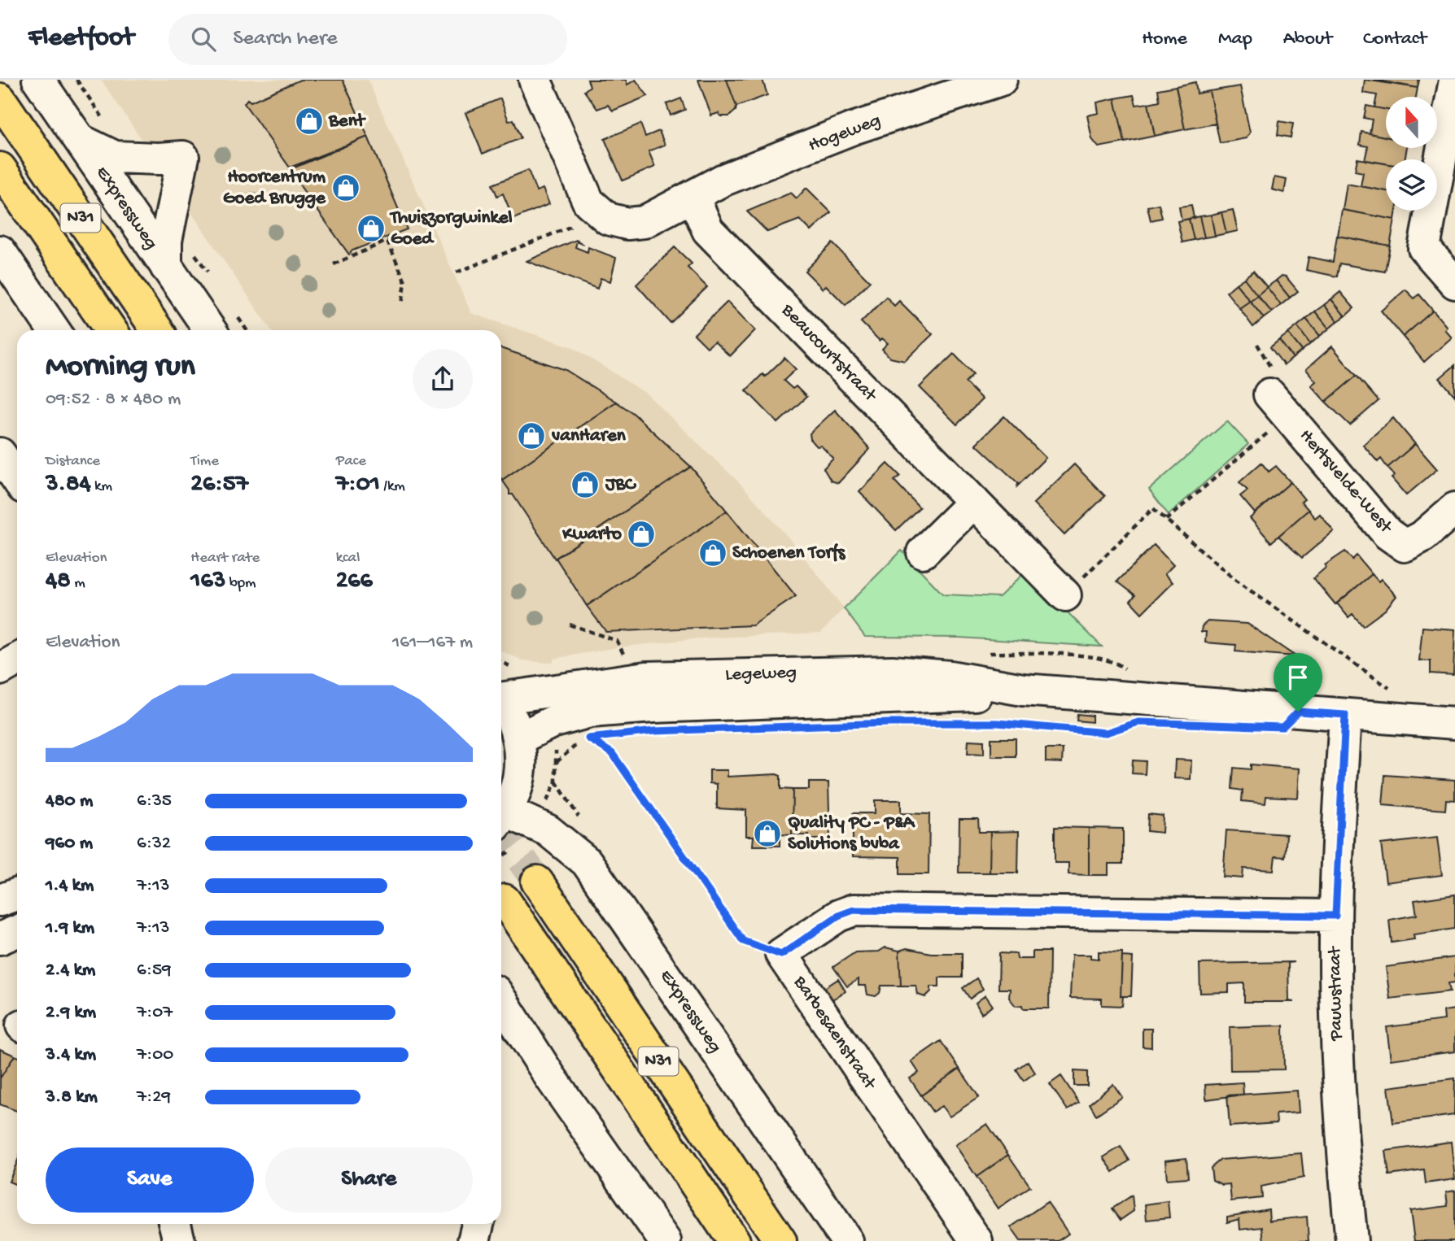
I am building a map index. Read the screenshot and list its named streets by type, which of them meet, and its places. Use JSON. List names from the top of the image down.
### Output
{
  "streets": {
    "highway": ["N31"],
    "street": [
      "Hogeweg",
      "Expressweg",
      "Beaucourtstraat",
      "Hertsvelde-West",
      "Legeweg",
      "Pauwstraat",
      "Barbesaenstraat"
    ]
  },
  "crossings": [
    ["Hogeweg", "Beaucourtstraat"],
    ["Legeweg", "Pauwstraat"]
  ],
  "places": {
    "shop": [
      "Bent",
      "Hoorcentrum Goed Brugge",
      "Thuiszorgwinkel Goed",
      "vanHaren",
      "JBC",
      "Kwarto",
      "Schoenen Torfs",
      "Quality PC - P&A Solutions bvba"
    ]
  },
  "north": "top",
  "page": {
    "header": "Fleetfoot",
    "search": "Search here",
    "nav": [
      "Home",
      "Map",
      "About",
      "Contact"
    ],
    "heading": ["Morning run", "09:52 · 8 × 480 m"],
    "stats": [
      ["Distance", "3.84 km"],
      ["Time", "26:57"],
      ["Pace", "7:01 /km"],
      ["Elevation", "48 m"],
      ["Heart rate", "163 bpm"],
      ["kcal", "266"]
    ],
    "chart": ["Elevation", "161–167 m"],
    "list": [
      {
        "name": "480 m",
        "note": "6:35"
      },
      {
        "name": "960 m",
        "note": "6:32"
      },
      {
        "name": "1.4 km",
        "note": "7:13"
      },
      {
        "name": "1.9 km",
        "note": "7:13"
      },
      {
        "name": "2.4 km",
        "note": "6:59"
      },
      {
        "name": "2.9 km",
        "note": "7:07"
      },
      {
        "name": "3.4 km",
        "note": "7:00"
      },
      {
        "name": "3.8 km",
        "note": "7:29"
      }
    ],
    "buttons": ["Save", "Share"]
  }
}
